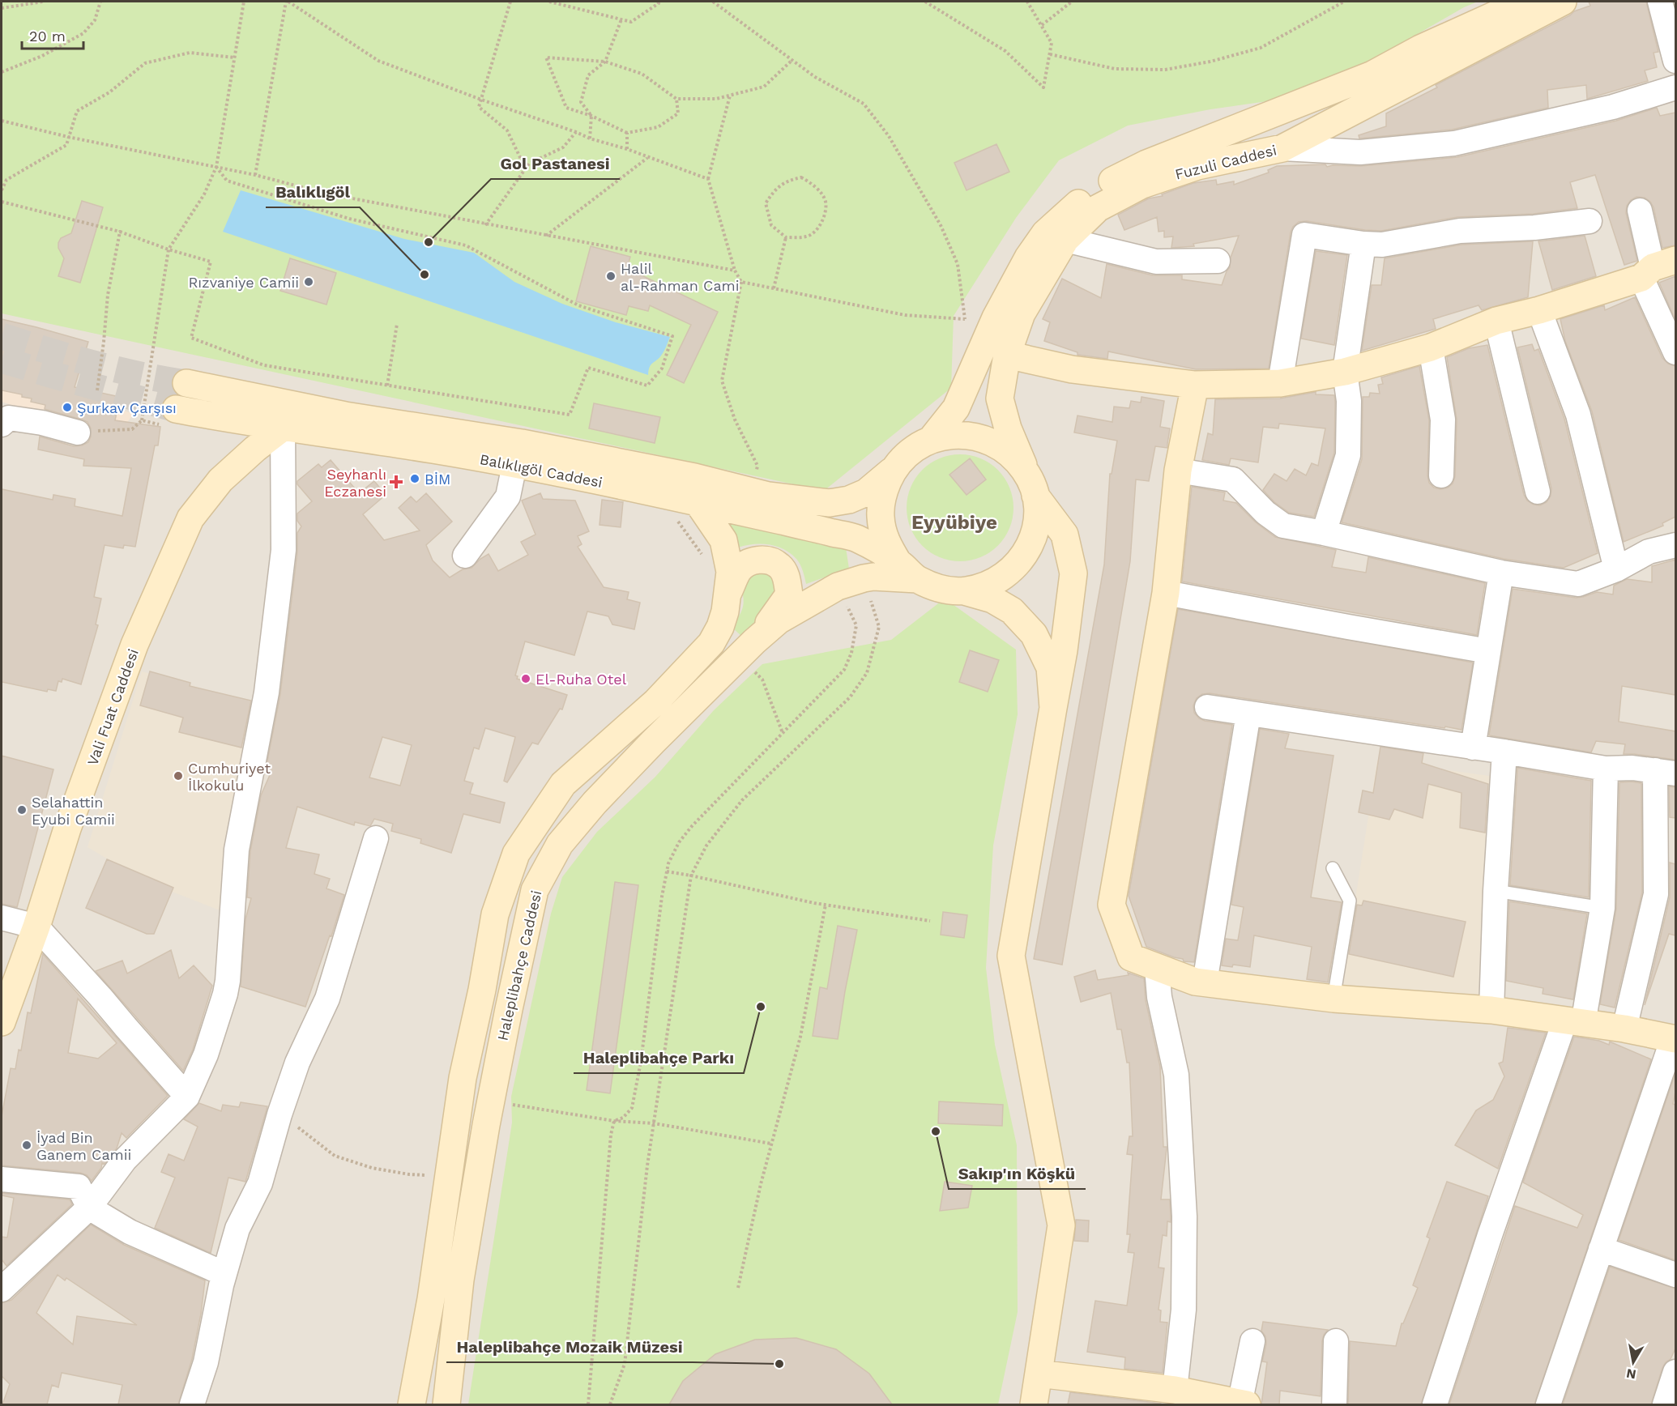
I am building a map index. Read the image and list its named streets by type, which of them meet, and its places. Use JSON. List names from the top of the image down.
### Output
{
  "streets": {
    "main road": [
      "Fuzuli Caddesi",
      "Balıklıgöl Caddesi",
      "Vali Fuat Caddesi",
      "Haleplibahçe Caddesi"
    ]
  },
  "crossings": [
    ["Fuzuli Caddesi", "Balıklıgöl Caddesi"],
    ["Fuzuli Caddesi", "Haleplibahçe Caddesi"],
    ["Balıklıgöl Caddesi", "Vali Fuat Caddesi"],
    ["Balıklıgöl Caddesi", "Haleplibahçe Caddesi"]
  ],
  "districts": ["Eyyübiye"],
  "places": {
    "other": [
      "Gol Pastanesi",
      "Balıklıgöl",
      "Halil al-Rahman Cami",
      "Rızvaniye Camii",
      "Şurkav Çarşısı",
      "BİM",
      "El-Ruha Otel",
      "Cumhuriyet İlkokulu",
      "Selahattin Eyubi Camii",
      "Haleplibahçe Parkı",
      "Sakıp'ın Köşkü",
      "İyad Bin Ganem Camii",
      "Haleplibahçe Mozaik Müzesi"
    ],
    "health": ["Seyhanlı Eczanesi"]
  },
  "scale_bar": "20 m",
  "north": "bottom"
}
